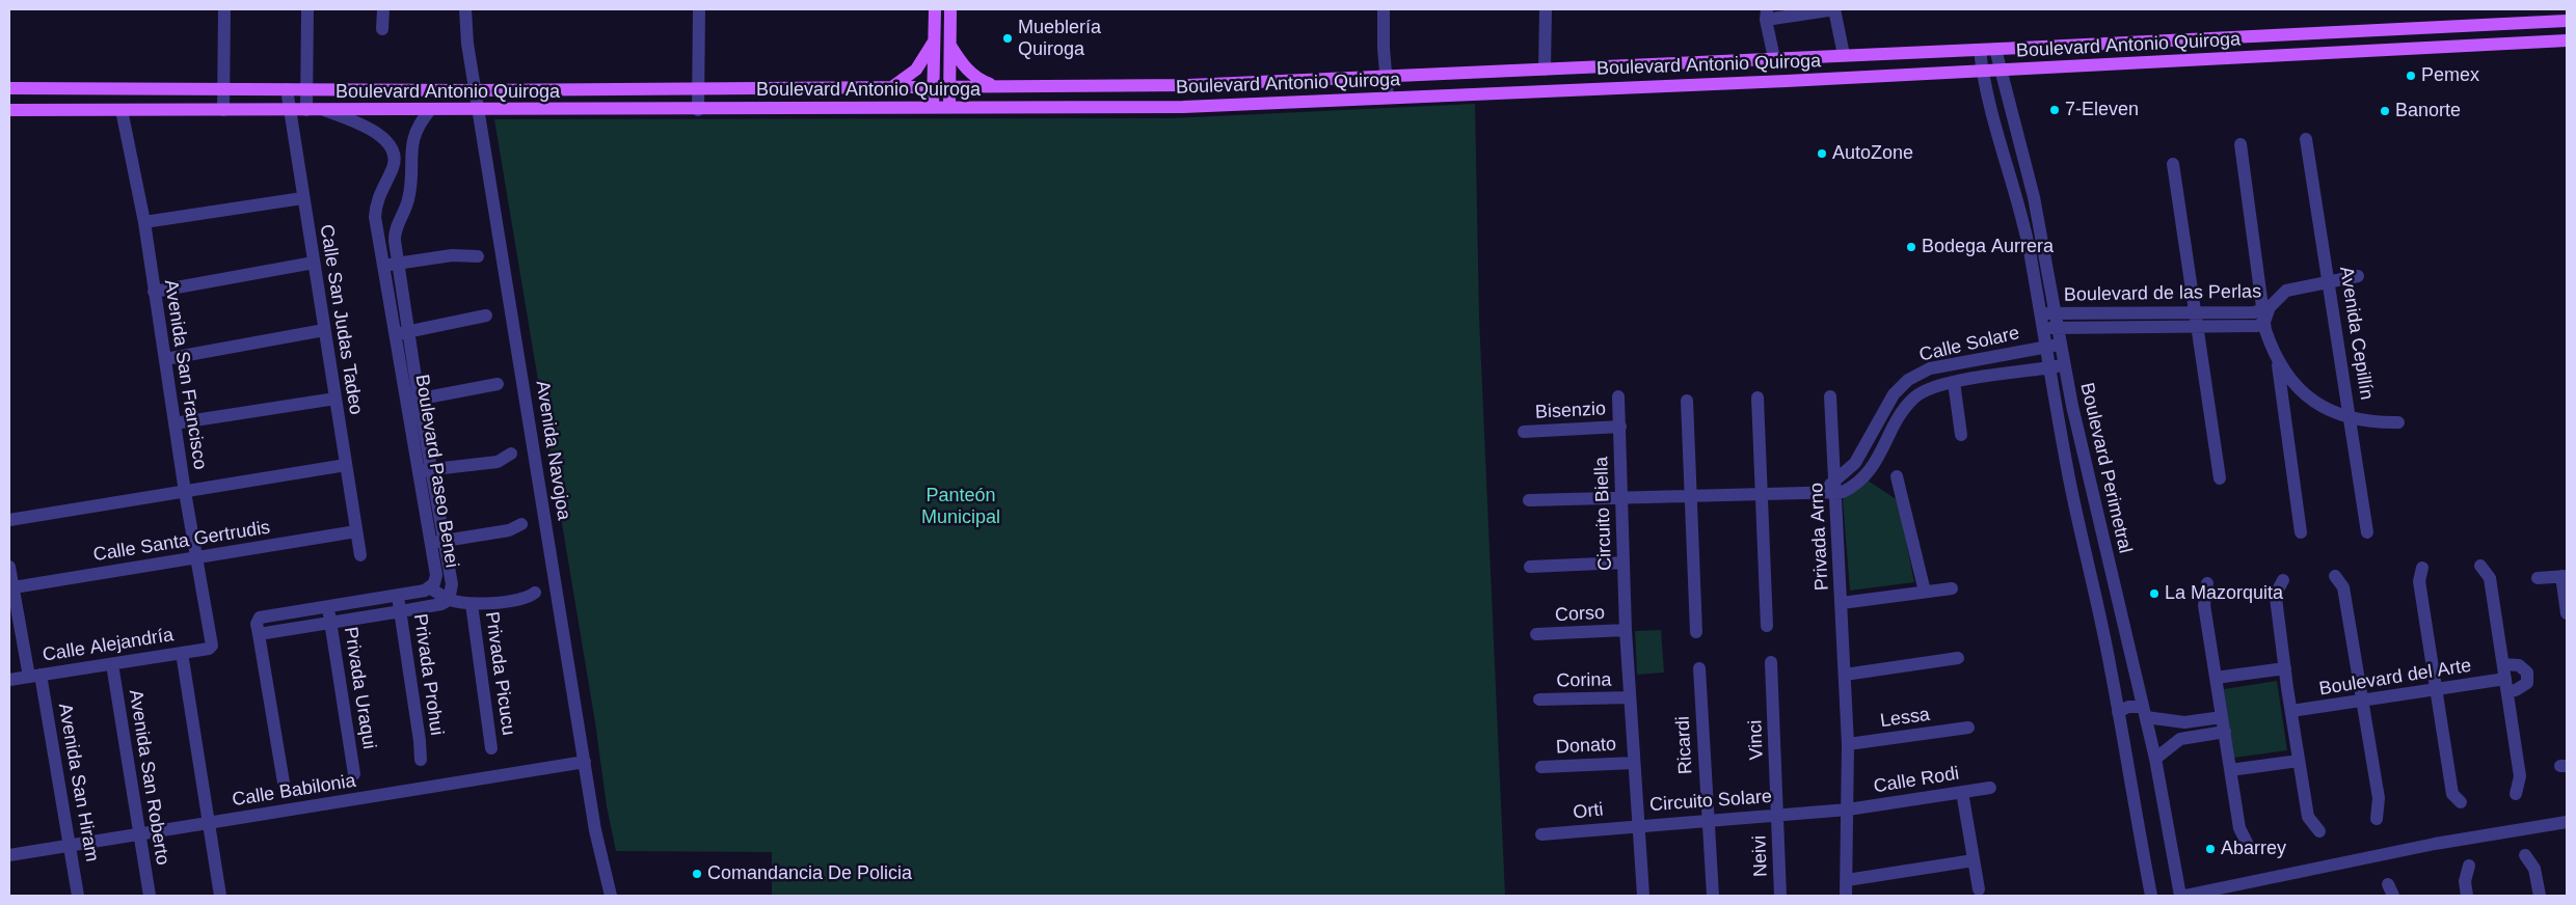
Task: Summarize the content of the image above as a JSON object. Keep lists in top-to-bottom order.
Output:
{
  "streets": {
    "main road": ["Boulevard Antonio Quiroga"],
    "street": [
      "Boulevard de las Perlas",
      "Calle San Judas Tadeo",
      "Avenida Cepillín",
      "Calle Solare",
      "Avenida San Francisco",
      "Bisenzio",
      "Avenida Navojoa",
      "Boulevard Perimetral",
      "Boulevard Paseo Benei",
      "Circuito Biella",
      "Privada Arno",
      "Calle Santa Gertrudis",
      "Corso",
      "Calle Alejandría",
      "Privada Picucu",
      "Privada Prohui",
      "Boulevard del Arte",
      "Corina",
      "Privada Uraqui",
      "Lessa",
      "Vinci",
      "Ricardi",
      "Donato",
      "Avenida San Roberto",
      "Calle Rodi",
      "Avenida San Hiram",
      "Calle Babilonia",
      "Circuito Solare",
      "Orti",
      "Neivi"
    ]
  },
  "crossings": [
    ["Boulevard Antonio Quiroga", "Calle San Judas Tadeo"],
    ["Boulevard Antonio Quiroga", "Avenida San Francisco"],
    ["Boulevard Antonio Quiroga", "Avenida Navojoa"],
    ["Boulevard Antonio Quiroga", "Boulevard Perimetral"],
    ["Boulevard Antonio Quiroga", "Boulevard Paseo Benei"],
    ["Boulevard de las Perlas", "Boulevard Perimetral"],
    ["Calle San Judas Tadeo", "Calle Santa Gertrudis"],
    ["Calle Solare", "Boulevard Perimetral"],
    ["Calle Solare", "Circuito Biella"],
    ["Calle Solare", "Privada Arno"],
    ["Avenida San Francisco", "Calle Santa Gertrudis"],
    ["Avenida San Francisco", "Calle Alejandría"],
    ["Bisenzio", "Circuito Biella"],
    ["Avenida Navojoa", "Calle Babilonia"],
    ["Boulevard Paseo Benei", "Privada Prohui"],
    ["Boulevard Paseo Benei", "Privada Uraqui"],
    ["Circuito Biella", "Corso"],
    ["Circuito Biella", "Circuito Solare"],
    ["Calle Santa Gertrudis", "Avenida San Hiram"],
    ["Corso", "Circuito Solare"],
    ["Calle Alejandría", "Avenida San Roberto"],
    ["Calle Alejandría", "Avenida San Hiram"],
    ["Corina", "Circuito Solare"],
    ["Vinci", "Circuito Solare"],
    ["Vinci", "Neivi"],
    ["Ricardi", "Circuito Solare"],
    ["Donato", "Circuito Solare"],
    ["Avenida San Roberto", "Calle Babilonia"],
    ["Calle Rodi", "Circuito Solare"],
    ["Avenida San Hiram", "Calle Babilonia"],
    ["Circuito Solare", "Orti"],
    ["Circuito Solare", "Neivi"]
  ],
  "parks": ["Panteón Municipal"],
  "places": [
    "Mueblería Quiroga",
    "Pemex",
    "7-Eleven",
    "Banorte",
    "AutoZone",
    "Bodega Aurrera",
    "La Mazorquita",
    "Abarrey",
    "Comandancia De Policia"
  ]
}
